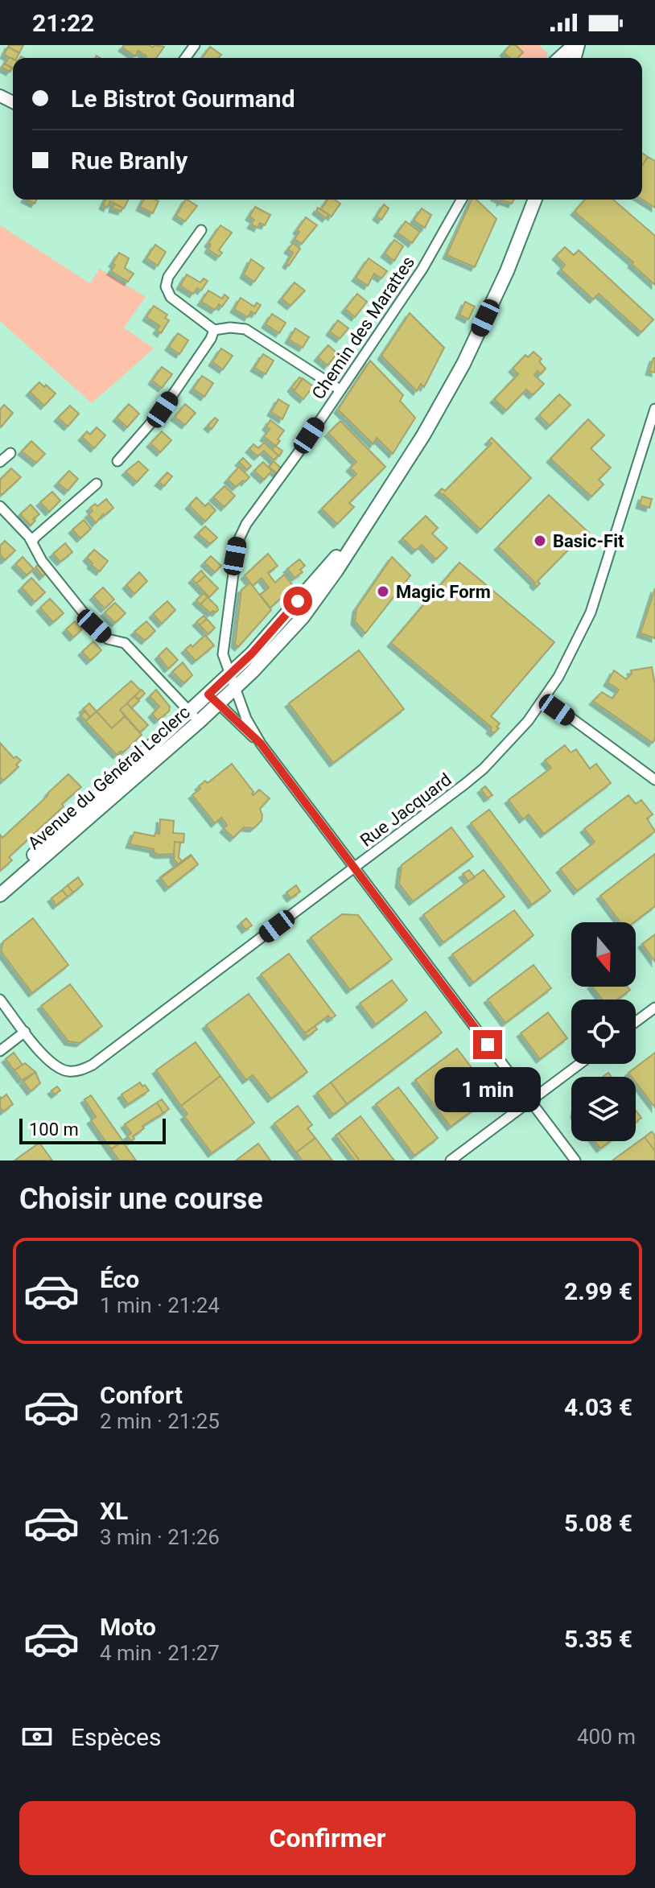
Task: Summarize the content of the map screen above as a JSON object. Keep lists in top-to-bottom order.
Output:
{
  "streets": {
    "main road": ["Avenue du Général Leclerc"],
    "street": ["Chemin des Marattes", "Rue Jacquard"]
  },
  "crossings": [
    ["Chemin des Marattes", "Avenue du Général Leclerc"]
  ],
  "places": ["Basic-Fit", "Magic Form"],
  "scale_bar": "100 m",
  "north": "bottom",
  "page": {
    "status": "21:22",
    "banner": ["Le Bistrot Gourmand", "Rue Branly"],
    "bubble": "1 min",
    "scale": "100 m",
    "heading": "Choisir une course",
    "list": [
      {
        "name": "Éco",
        "note": "1 min · 21:24",
        "value": "2.99 €"
      },
      {
        "name": "Confort",
        "note": "2 min · 21:25",
        "value": "4.03 €"
      },
      {
        "name": "XL",
        "note": "3 min · 21:26",
        "value": "5.08 €"
      },
      {
        "name": "Moto",
        "note": "4 min · 21:27",
        "value": "5.35 €"
      }
    ],
    "pay": ["Espèces", "400 m"],
    "buttons": "Confirmer"
  }
}
